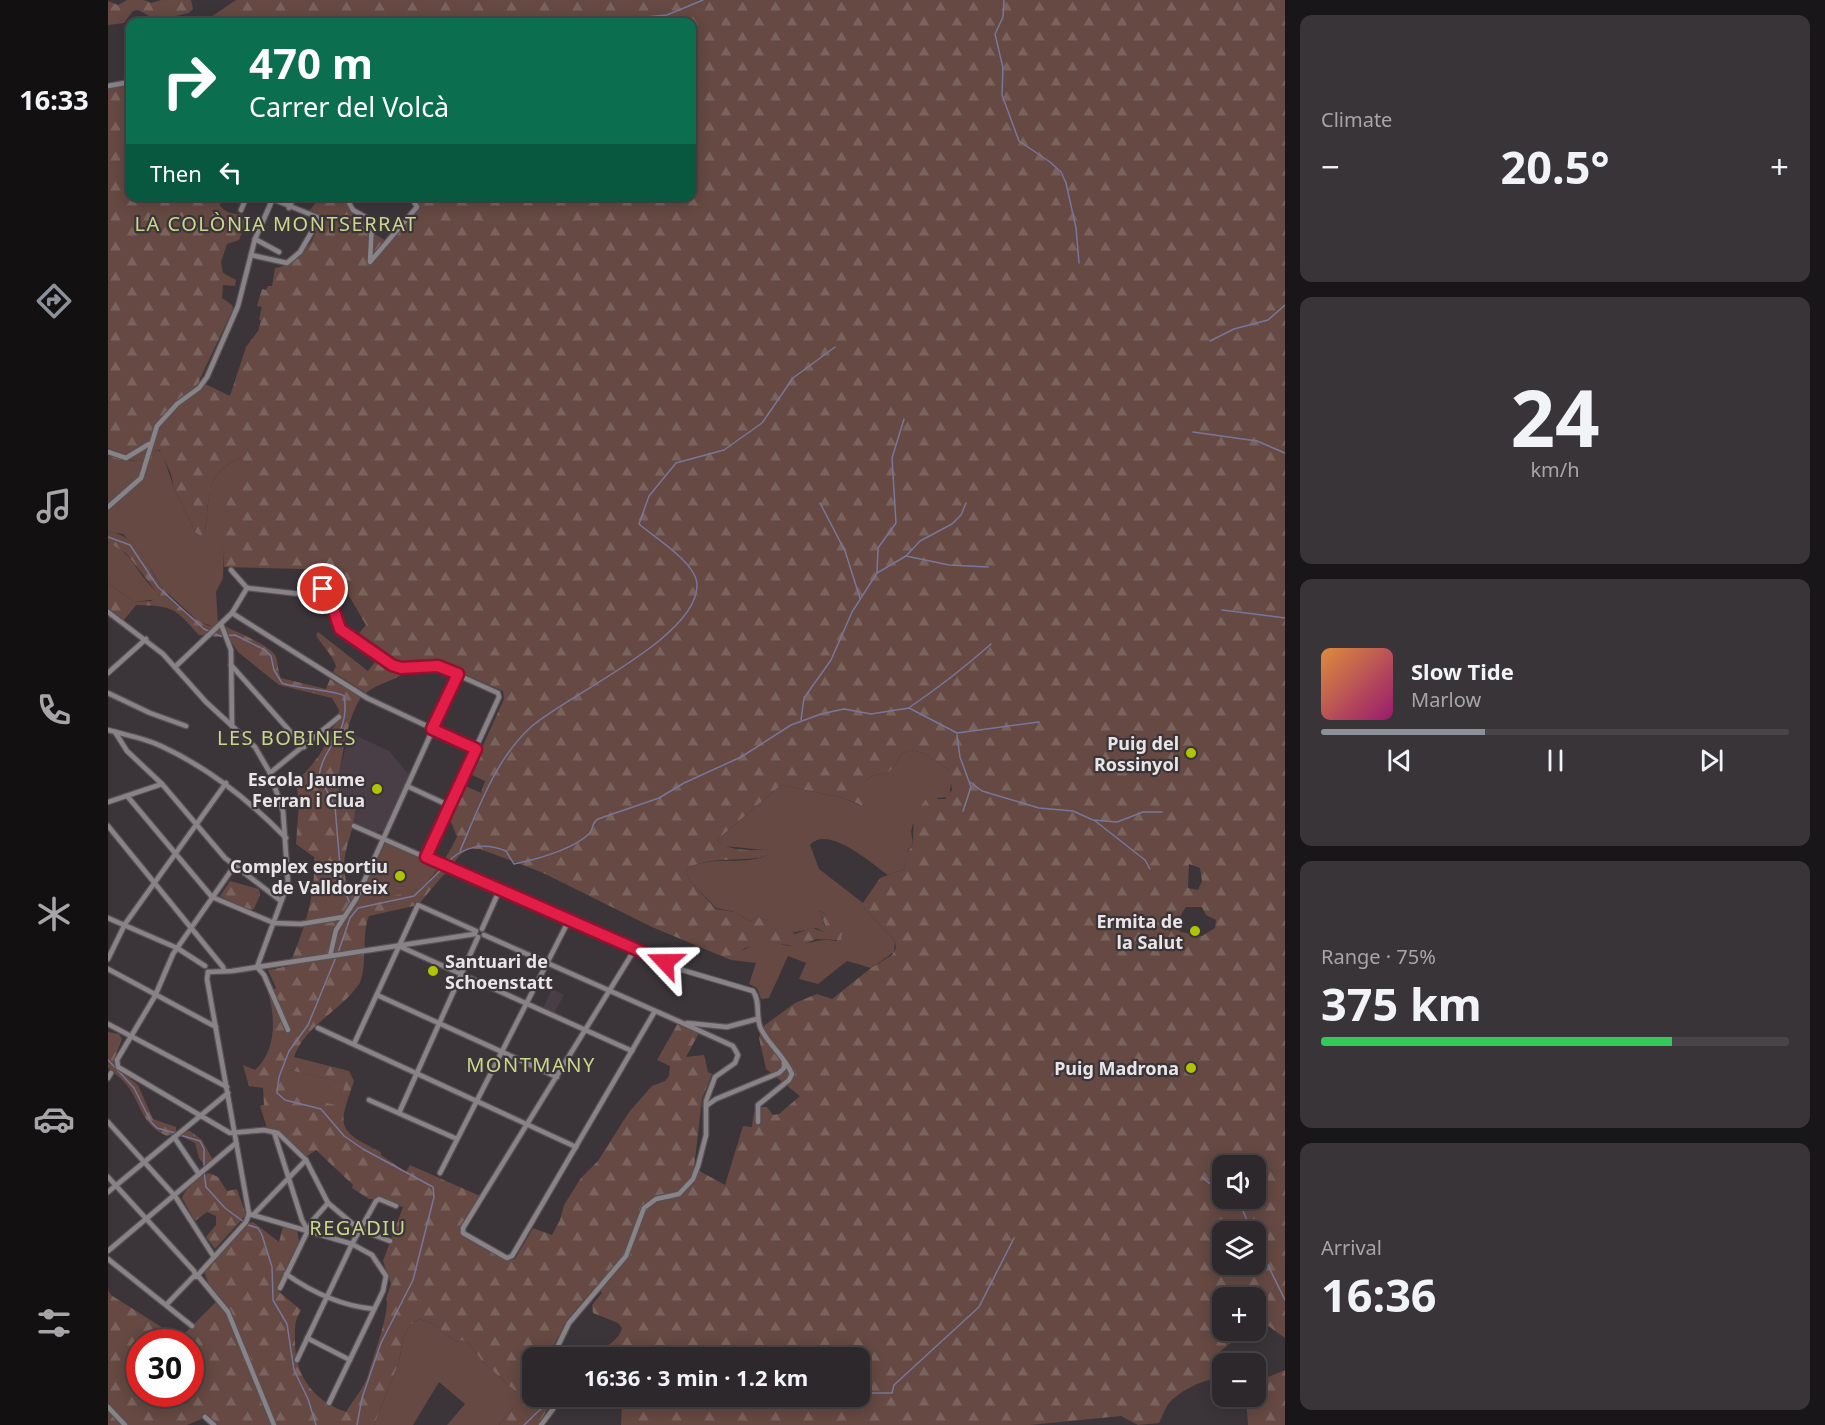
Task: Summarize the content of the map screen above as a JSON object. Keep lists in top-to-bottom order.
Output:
{
  "districts": [
    "LA COLÒNIA MONTSERRAT",
    "LES BOBINES",
    "MONTMANY",
    "REGADIU"
  ],
  "places": [
    "Puig del Rossinyol",
    "Escola Jaume Ferran i Clua",
    "Complex esportiu de Valldoreix",
    "Ermita de la Salut",
    "Santuari de Schoenstatt",
    "Puig Madrona"
  ],
  "page": {
    "tabs": "16:33",
    "tile": [
      "Climate",
      ["24", "km/h"],
      ["Range · 75%", "375 km"],
      ["Arrival", "16:36"]
    ],
    "turn": ["470 m", "Carrer del Volcà"],
    "heat": ["−", "20.5°", "+"],
    "then": "Then",
    "song": ["Slow Tide", "Marlow"],
    "map_buttons": ["+", "−"],
    "limit": "30",
    "trip": "16:36 · 3 min · 1.2 km"
  }
}
